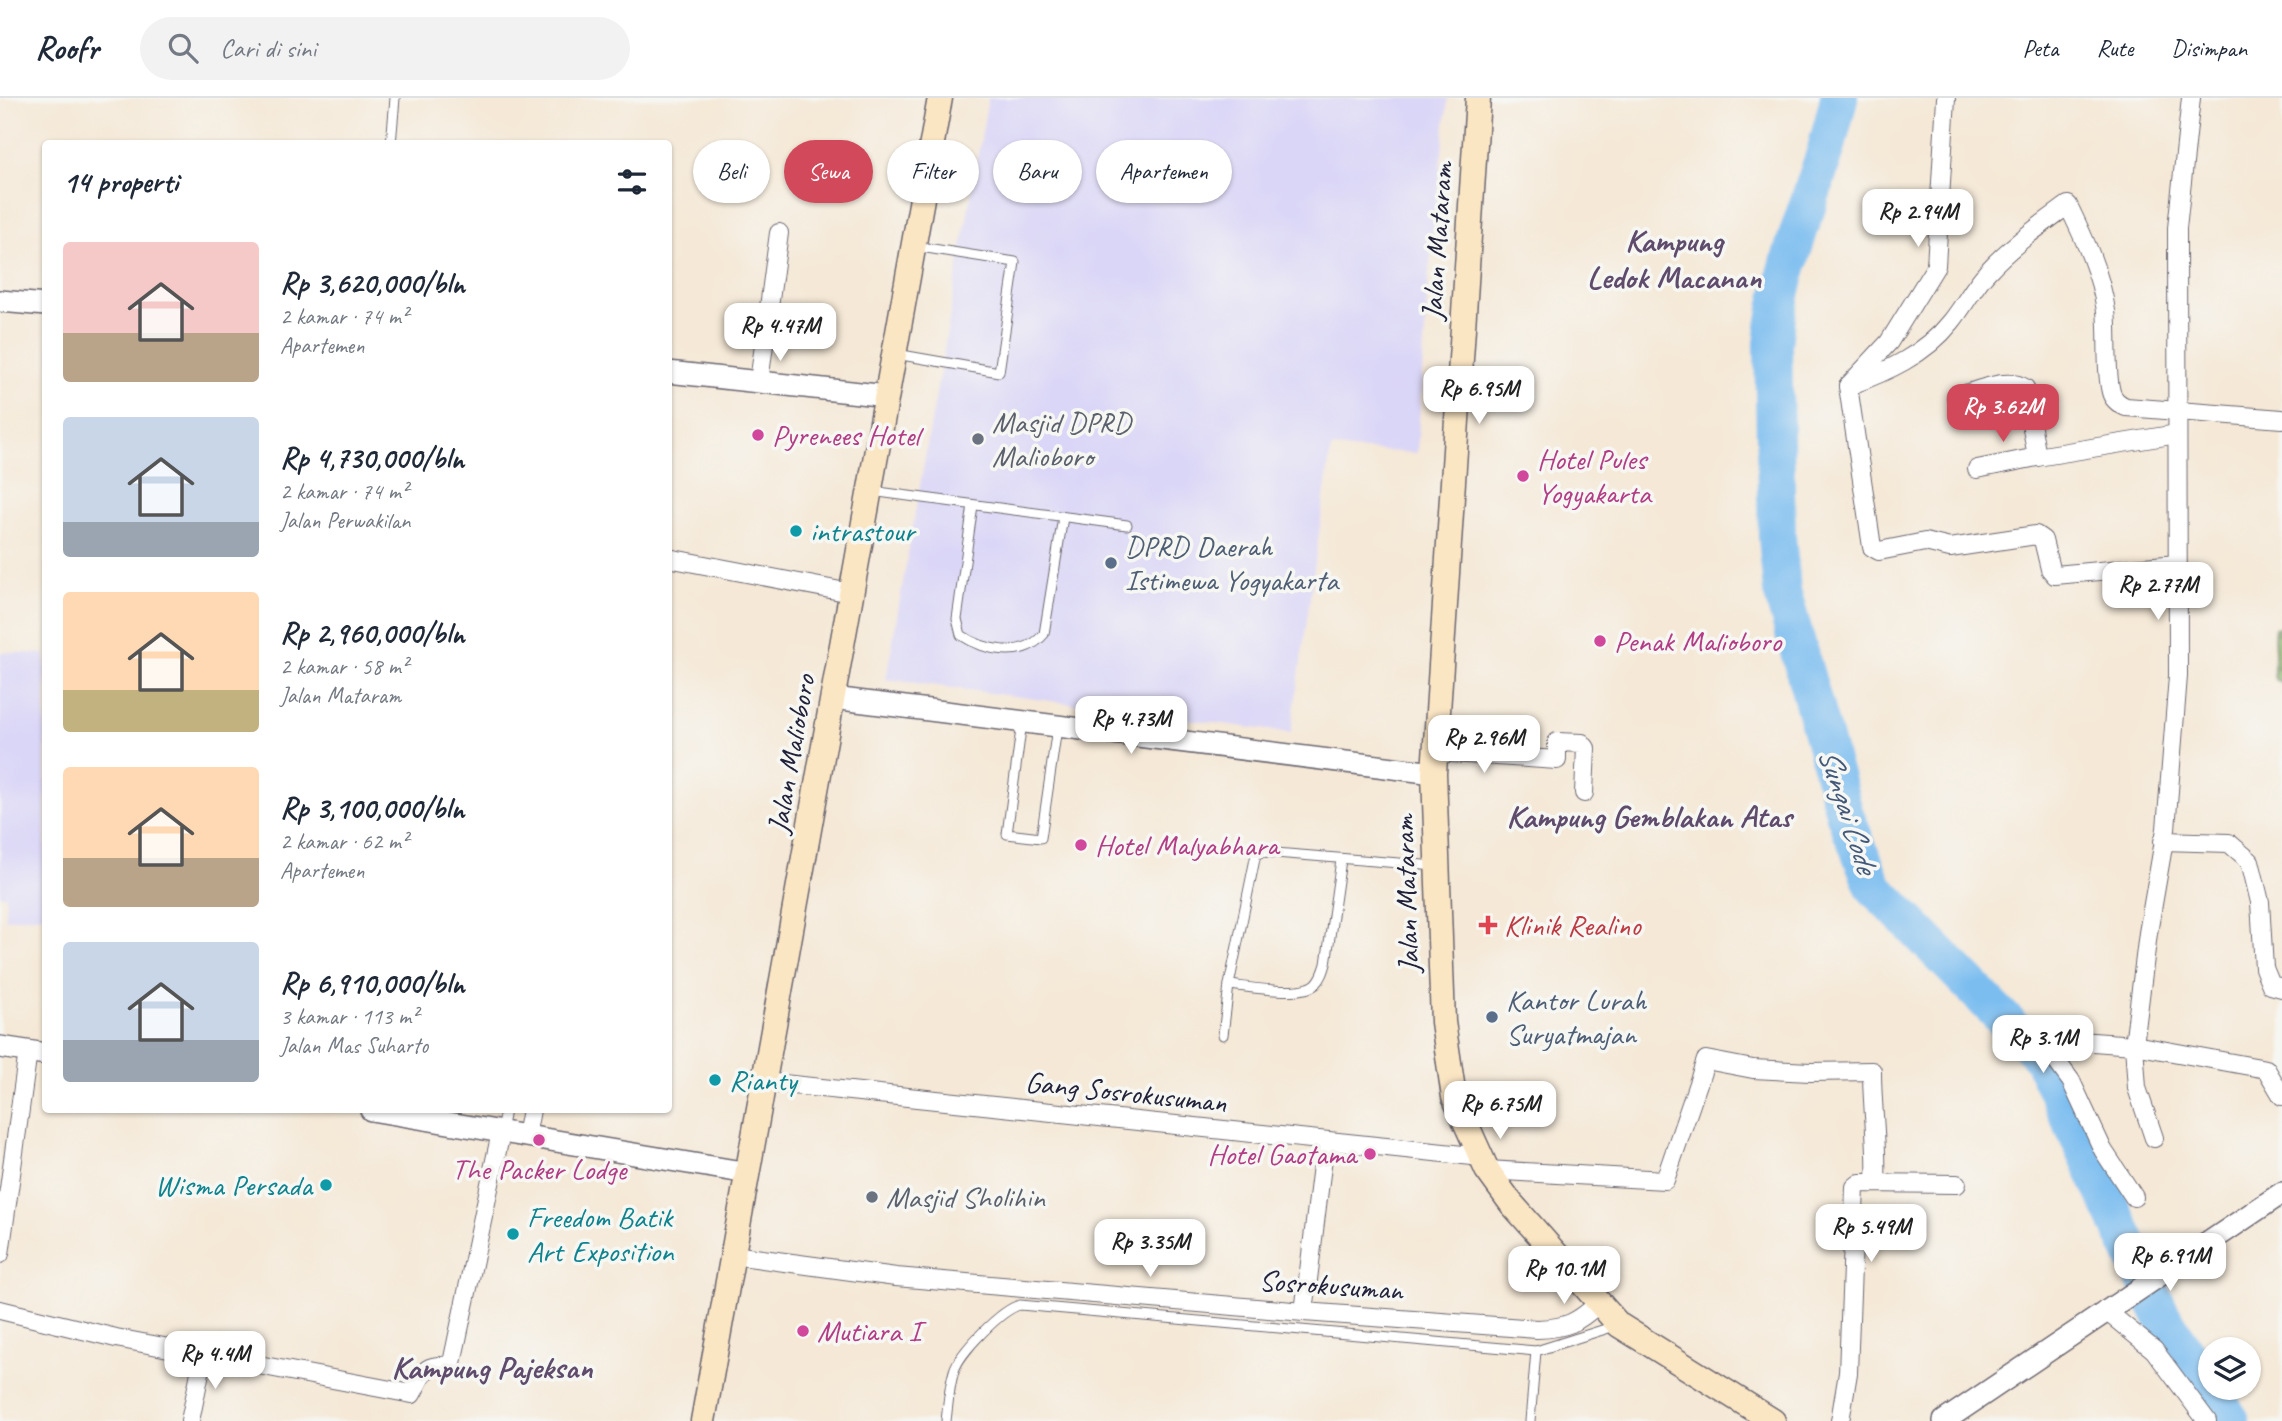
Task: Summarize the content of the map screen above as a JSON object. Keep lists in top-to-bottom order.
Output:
{
  "streets": {
    "main road": ["Jalan Mataram", "Jalan Malioboro"],
    "street": ["Gang Sosrokusuman", "Sosrokusuman"]
  },
  "crossings": [
    ["Jalan Mataram", "Gang Sosrokusuman"],
    ["Jalan Mataram", "Sosrokusuman"],
    ["Jalan Malioboro", "Gang Sosrokusuman"],
    ["Jalan Malioboro", "Sosrokusuman"]
  ],
  "districts": ["Kampung Ledok Macanan", "Kampung Gemblakan Atas", "Kampung Pajeksan"],
  "water": ["Sungai Code"],
  "places": {
    "other": [
      "Pyrenees Hotel",
      "Masjid DPRD Malioboro",
      "Hotel Pules Yogyakarta",
      "intrastour",
      "DPRD Daerah Istimewa Yogyakarta",
      "Penak Malioboro",
      "Hotel Malyabhara",
      "Kantor Lurah Suryatmajan",
      "Rianty",
      "The Packer Lodge",
      "Hotel Gaotama",
      "Wisma Persada",
      "Masjid Sholihin",
      "Freedom Batik Art Exposition",
      "Mutiara I"
    ],
    "health": ["Klinik Realino"]
  },
  "page": {
    "header": "Roofr",
    "search": "Cari di sini",
    "nav": ["Peta", "Rute", "Disimpan"],
    "chip": [
      "Beli",
      "Sewa",
      "Filter",
      "Baru",
      "Apartemen"
    ],
    "heading": "14 properti",
    "price": [
      "Rp 2.94M",
      "Rp 4.47M",
      "Rp 6.95M",
      "Rp 3.62M",
      "Rp 2.77M",
      "Rp 4.73M",
      "Rp 2.96M",
      "Rp 3.1M",
      "Rp 6.75M",
      "Rp 5.49M",
      "Rp 3.35M",
      "Rp 6.91M",
      "Rp 10.1M",
      "Rp 4.4M"
    ],
    "list": [
      {
        "name": "Rp 3,620,000/bln",
        "note": "2 kamar · 74 m² · Apartemen"
      },
      {
        "name": "Rp 4,730,000/bln",
        "note": "2 kamar · 74 m² · Jalan Perwakilan"
      },
      {
        "name": "Rp 2,960,000/bln",
        "note": "2 kamar · 58 m² · Jalan Mataram"
      },
      {
        "name": "Rp 3,100,000/bln",
        "note": "2 kamar · 62 m² · Apartemen"
      },
      {
        "name": "Rp 6,910,000/bln",
        "note": "3 kamar · 113 m² · Jalan Mas Suharto"
      }
    ]
  }
}
